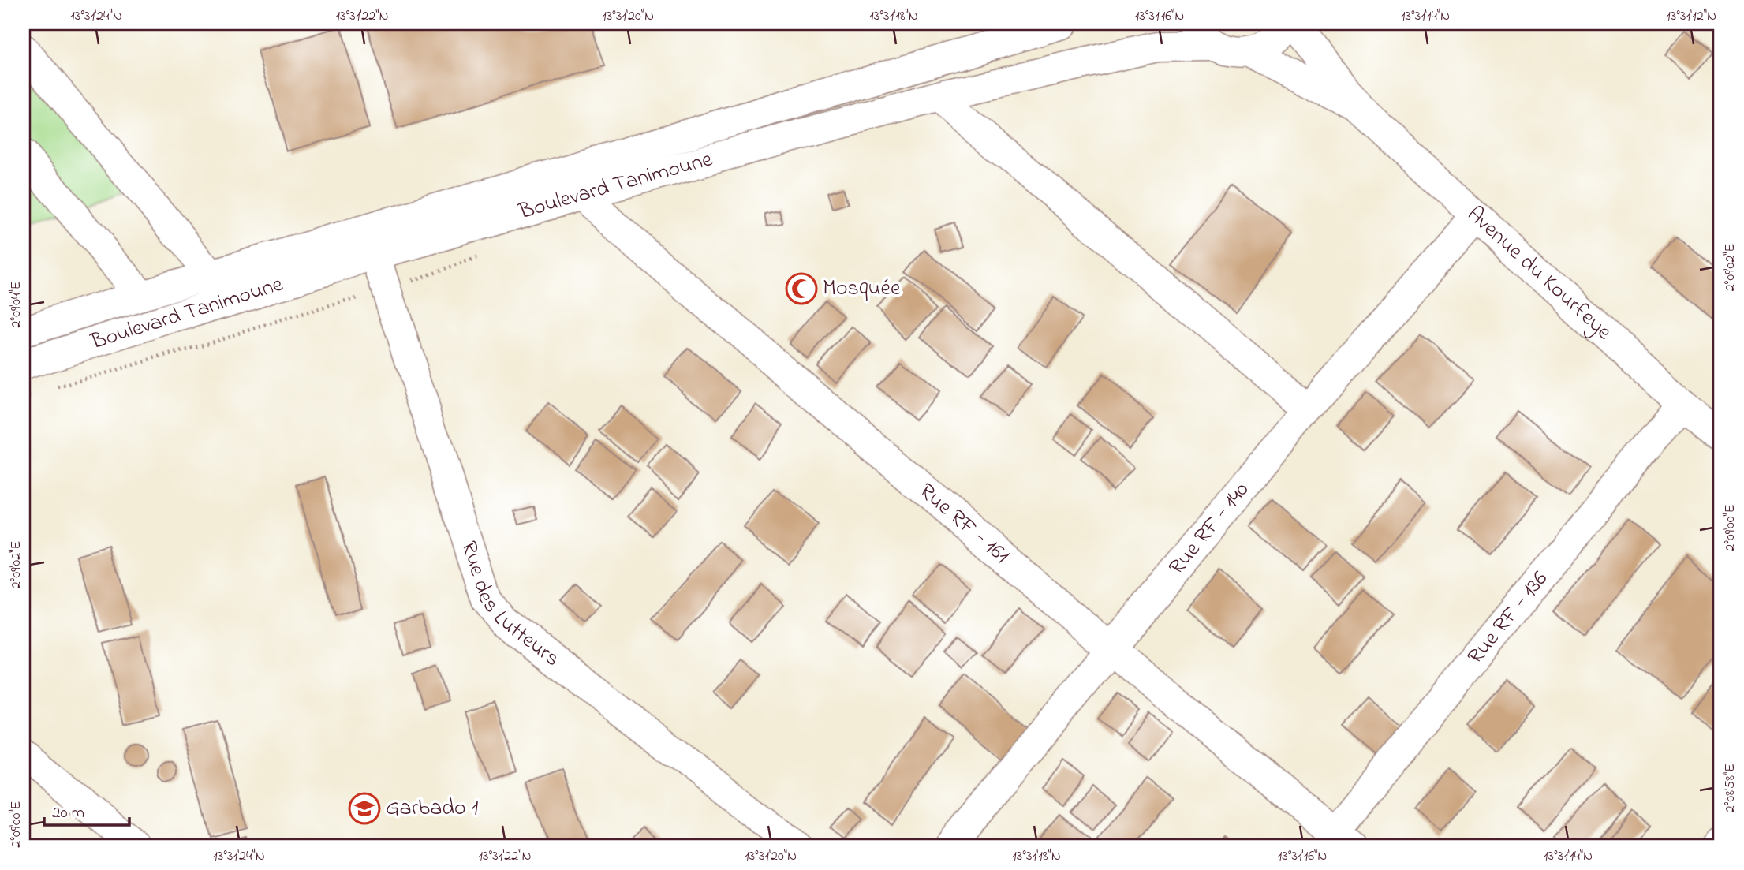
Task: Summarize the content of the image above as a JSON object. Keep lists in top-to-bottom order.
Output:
{
  "streets": {
    "street": [
      "Boulevard Tanimoune",
      "Avenue du Kourfeye",
      "Rue RF - 161",
      "Rue RF - 140",
      "Rue des Lutteurs",
      "Rue RF - 136"
    ]
  },
  "crossings": [
    ["Boulevard Tanimoune", "Avenue du Kourfeye"],
    ["Boulevard Tanimoune", "Rue RF - 161"],
    ["Boulevard Tanimoune", "Rue des Lutteurs"],
    ["Avenue du Kourfeye", "Rue RF - 140"],
    ["Avenue du Kourfeye", "Rue RF - 136"],
    ["Rue RF - 161", "Rue RF - 140"],
    ["Rue RF - 161", "Rue RF - 136"]
  ],
  "places": {
    "mosque": ["Mosquée"],
    "school or university": ["Garbado 1"]
  },
  "scale_bar": "20 m",
  "coordinates": [
    "13°31'24\"N",
    "13°31'22\"N",
    "13°31'20\"N",
    "13°31'18\"N",
    "13°31'16\"N",
    "13°31'14\"N",
    "13°31'12\"N",
    "2°09'02\"E",
    "2°09'04\"E",
    "2°09'00\"E",
    "2°08'58\"E"
  ]
}
